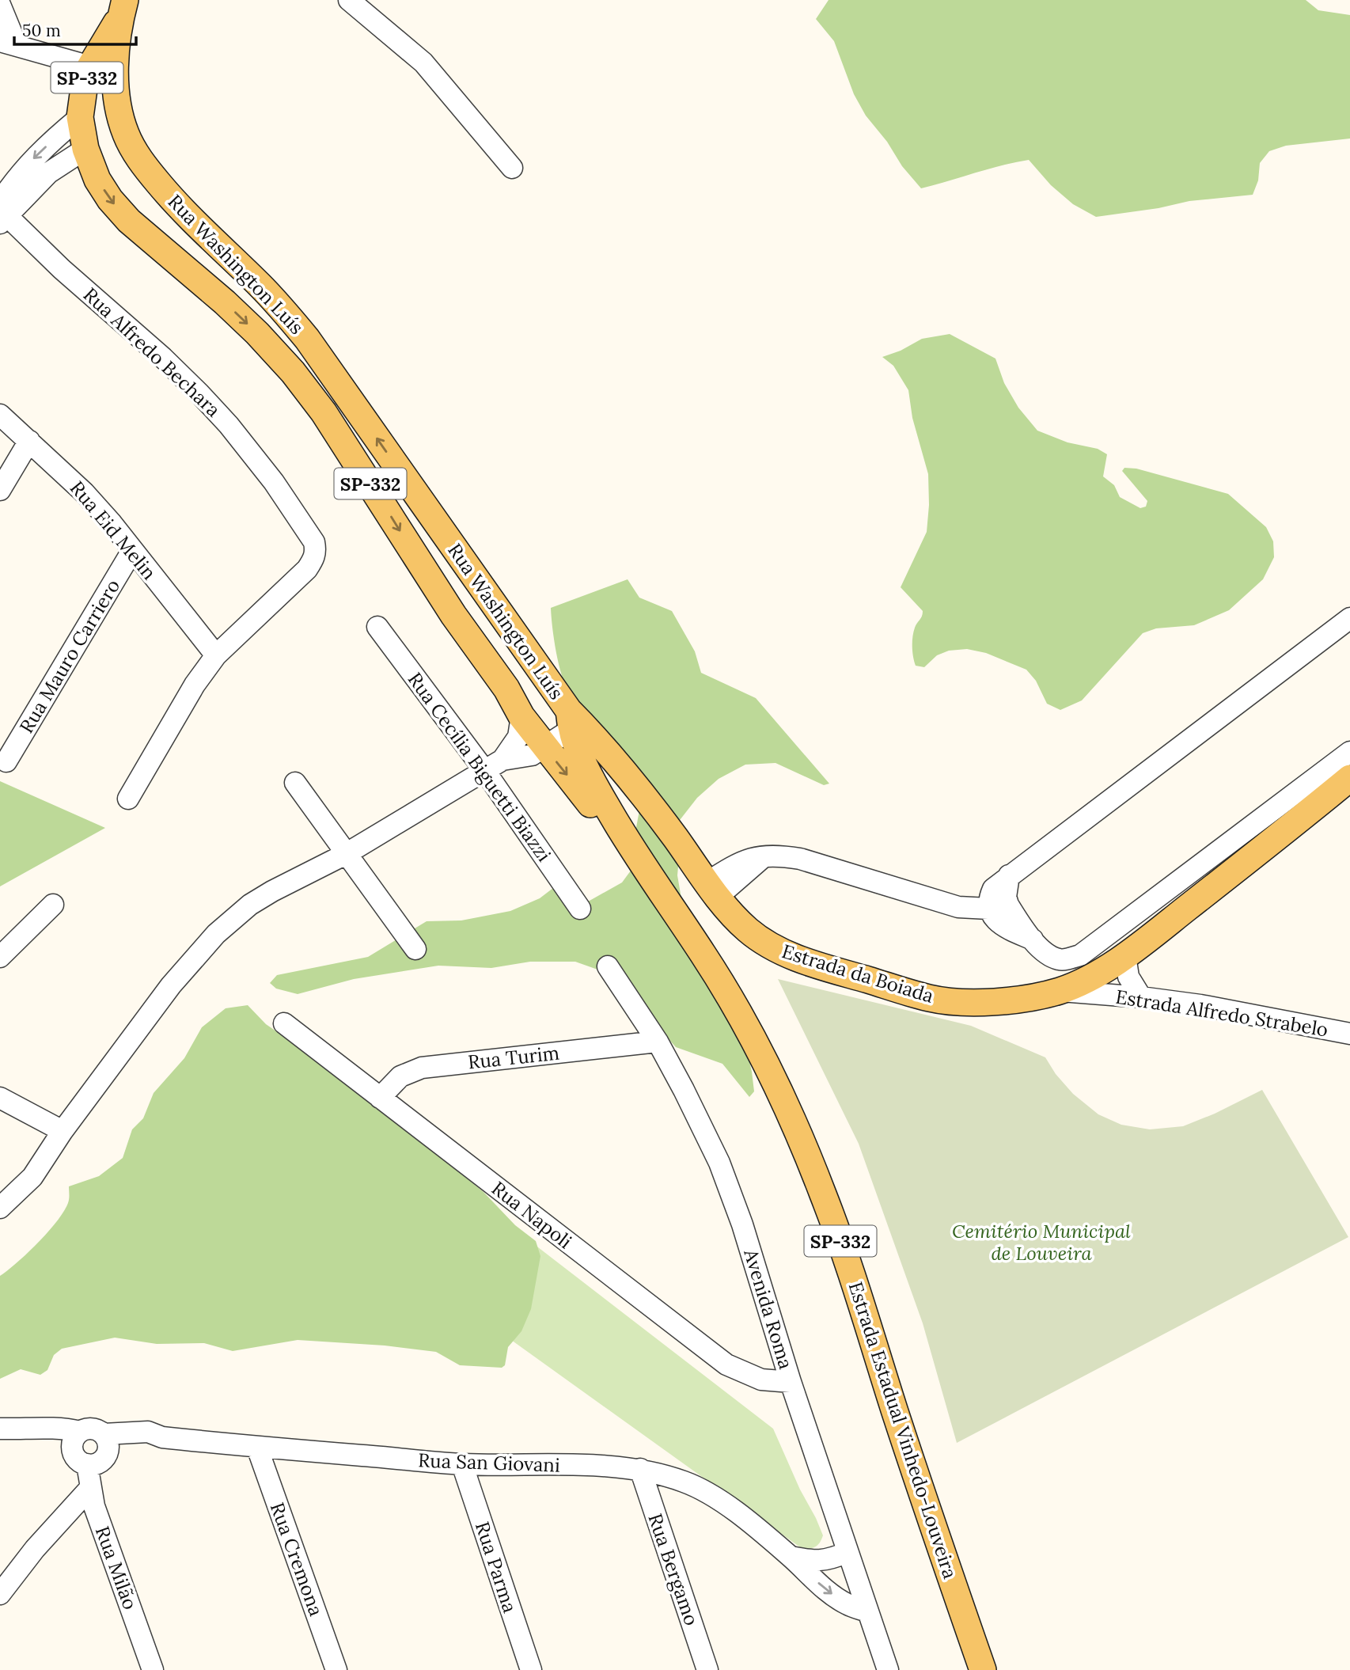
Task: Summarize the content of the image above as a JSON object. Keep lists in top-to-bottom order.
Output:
{
  "streets": {
    "main road": [
      "SP-332",
      "Rua Washington Luís",
      "Estrada da Boiada",
      "Estrada Estadual Vinhedo-Louveira"
    ],
    "street": [
      "Rua Alfredo Bechara",
      "Rua Eid Melin",
      "Rua Mauro Carriero",
      "Rua Cecília Biguetti Biazzi",
      "Estrada Alfredo Strabelo",
      "Rua Turim",
      "Rua Napoli",
      "Avenida Roma",
      "Rua San Giovani",
      "Rua Cremona",
      "Rua Parma",
      "Rua Milão",
      "Rua Bergamo"
    ]
  },
  "crossings": [
    ["SP-332", "Rua Washington Luís"],
    ["SP-332", "Estrada da Boiada"],
    ["SP-332", "Estrada Estadual Vinhedo-Louveira"],
    ["Rua Washington Luís", "Estrada da Boiada"],
    ["Rua Alfredo Bechara", "Rua Eid Melin"],
    ["Rua Eid Melin", "Rua Mauro Carriero"],
    ["Estrada da Boiada", "Estrada Alfredo Strabelo"],
    ["Rua Turim", "Rua Napoli"],
    ["Rua Turim", "Avenida Roma"],
    ["Rua Napoli", "Avenida Roma"],
    ["Avenida Roma", "Rua San Giovani"],
    ["Rua San Giovani", "Rua Cremona"],
    ["Rua San Giovani", "Rua Parma"],
    ["Rua San Giovani", "Rua Milão"],
    ["Rua San Giovani", "Rua Bergamo"]
  ],
  "parks": ["Cemitério Municipal de Louveira"],
  "scale_bar": "50 m"
}
